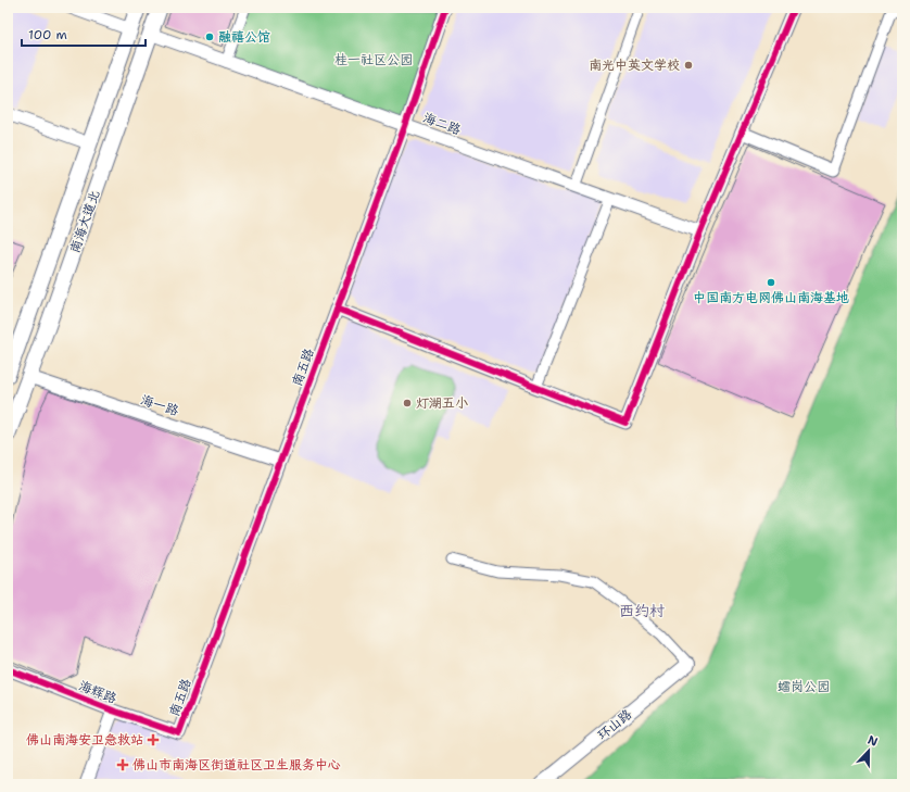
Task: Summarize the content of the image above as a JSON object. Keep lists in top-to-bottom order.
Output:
{
  "streets": {
    "highway": ["南海大道北"],
    "main road": ["环山路"],
    "street": [
      "海二路",
      "南五路",
      "海一路",
      "海辉路"
    ]
  },
  "crossings": [
    ["海二路", "南海大道北"],
    ["海二路", "南五路"],
    ["南海大道北", "海一路"],
    ["南五路", "海一路"],
    ["南五路", "海辉路"]
  ],
  "districts": ["西约村"],
  "parks": ["桂一社区公园", "𧒽岗公园"],
  "places": {
    "other": [
      "融禧公馆",
      "南光中英文学校",
      "中国南方电网佛山南海基地",
      "灯湖五小"
    ],
    "health": ["佛山南海安卫急救站", "佛山市南海区街道社区卫生服务中心"]
  },
  "scale_bar": "100 m",
  "north": "top"
}
